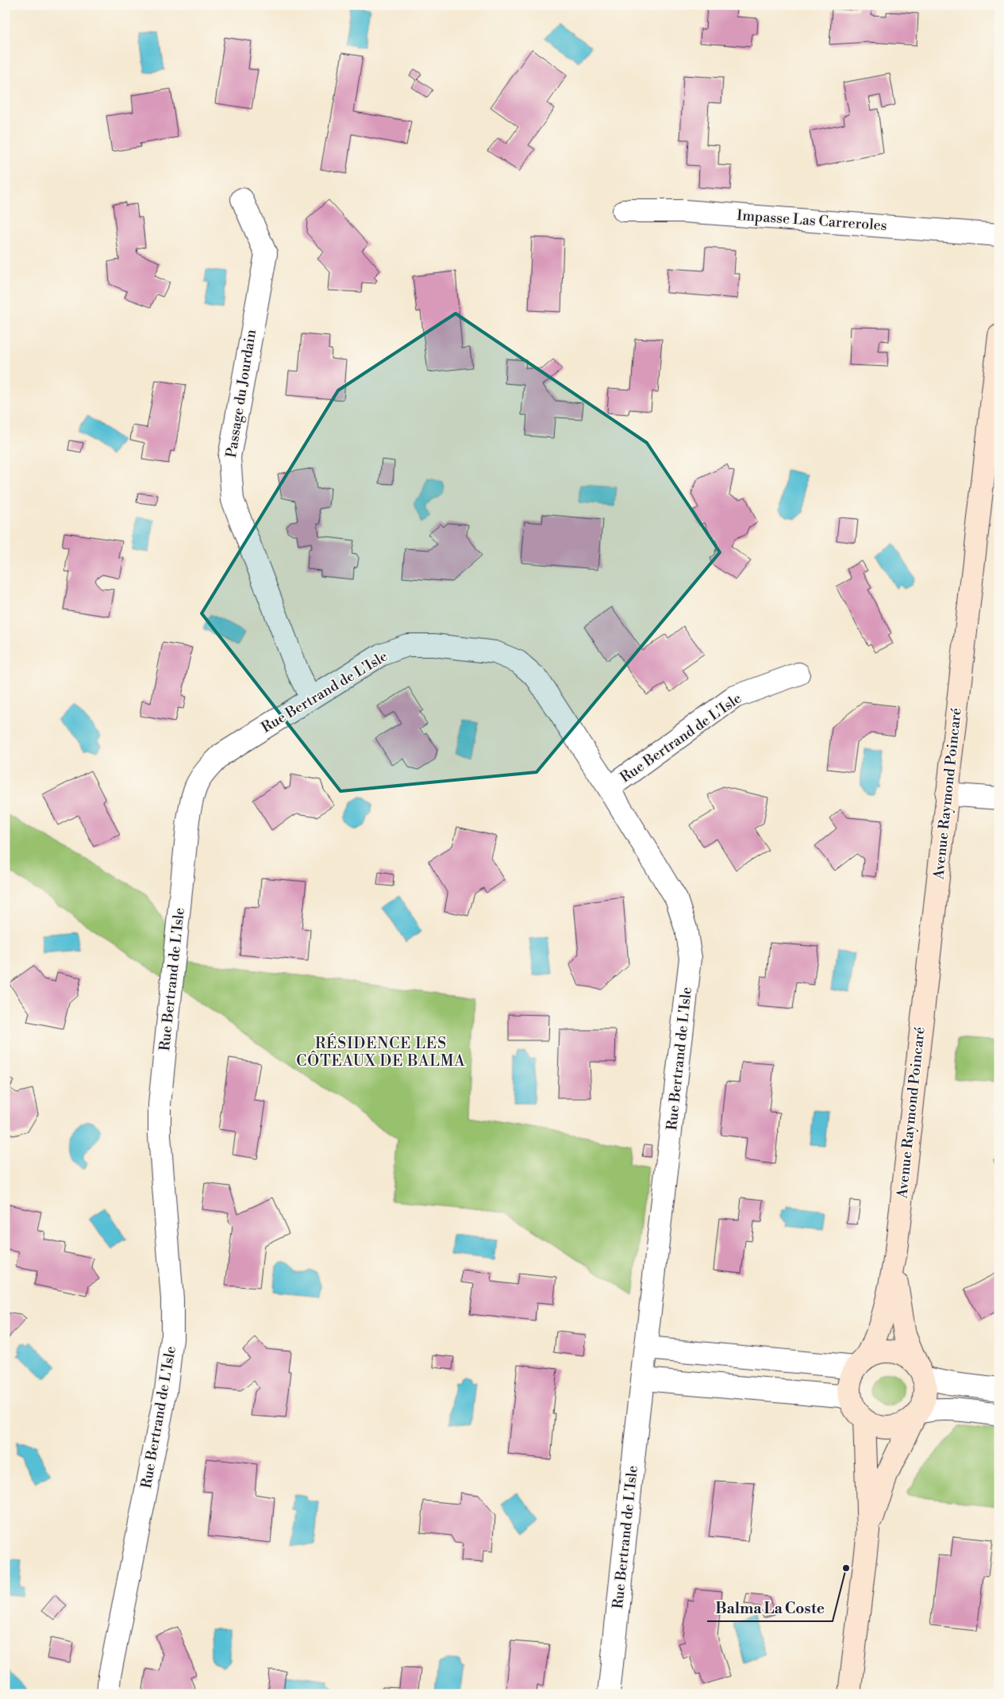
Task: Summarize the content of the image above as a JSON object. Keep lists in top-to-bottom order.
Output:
{
  "streets": {
    "main road": ["Avenue Raymond Poincaré"],
    "street": ["Impasse Las Carreroles", "Passage du Jourdain", "Rue Bertrand de L'Isle"]
  },
  "crossings": [
    ["Passage du Jourdain", "Rue Bertrand de L'Isle"]
  ],
  "districts": ["RÉSIDENCE LES CÔTEAUX DE BALMA"],
  "places": ["Balma La Coste"]
}
